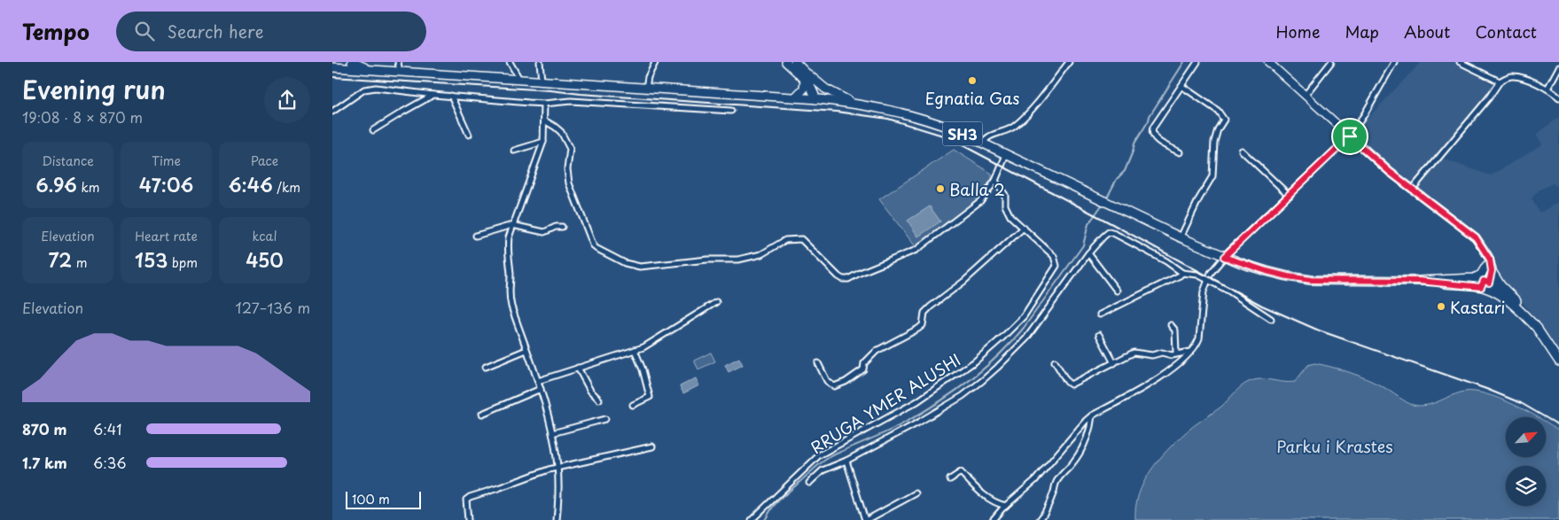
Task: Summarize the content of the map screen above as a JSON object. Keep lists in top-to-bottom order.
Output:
{
  "streets": {
    "main road": ["SH3"],
    "street": ["RRUGA YMER ALUSHI"]
  },
  "parks": ["Parku i Krastes"],
  "places": ["Egnatia Gas", "Balla 2", "Kastari"],
  "scale_bar": "100 m",
  "north": "top right",
  "page": {
    "header": "Tempo",
    "search": "Search here",
    "nav": [
      "Home",
      "Map",
      "About",
      "Contact"
    ],
    "heading": ["Evening run", "19:08 · 8 × 870 m"],
    "stats": [
      ["Distance", "6.96 km"],
      ["Time", "47:06"],
      ["Pace", "6:46 /km"],
      ["Elevation", "72 m"],
      ["Heart rate", "153 bpm"],
      ["kcal", "450"]
    ],
    "chart": ["Elevation", "127–136 m"],
    "list": [
      {
        "name": "870 m",
        "note": "6:41"
      },
      {
        "name": "1.7 km",
        "note": "6:36"
      }
    ],
    "scale": "100 m"
  }
}
